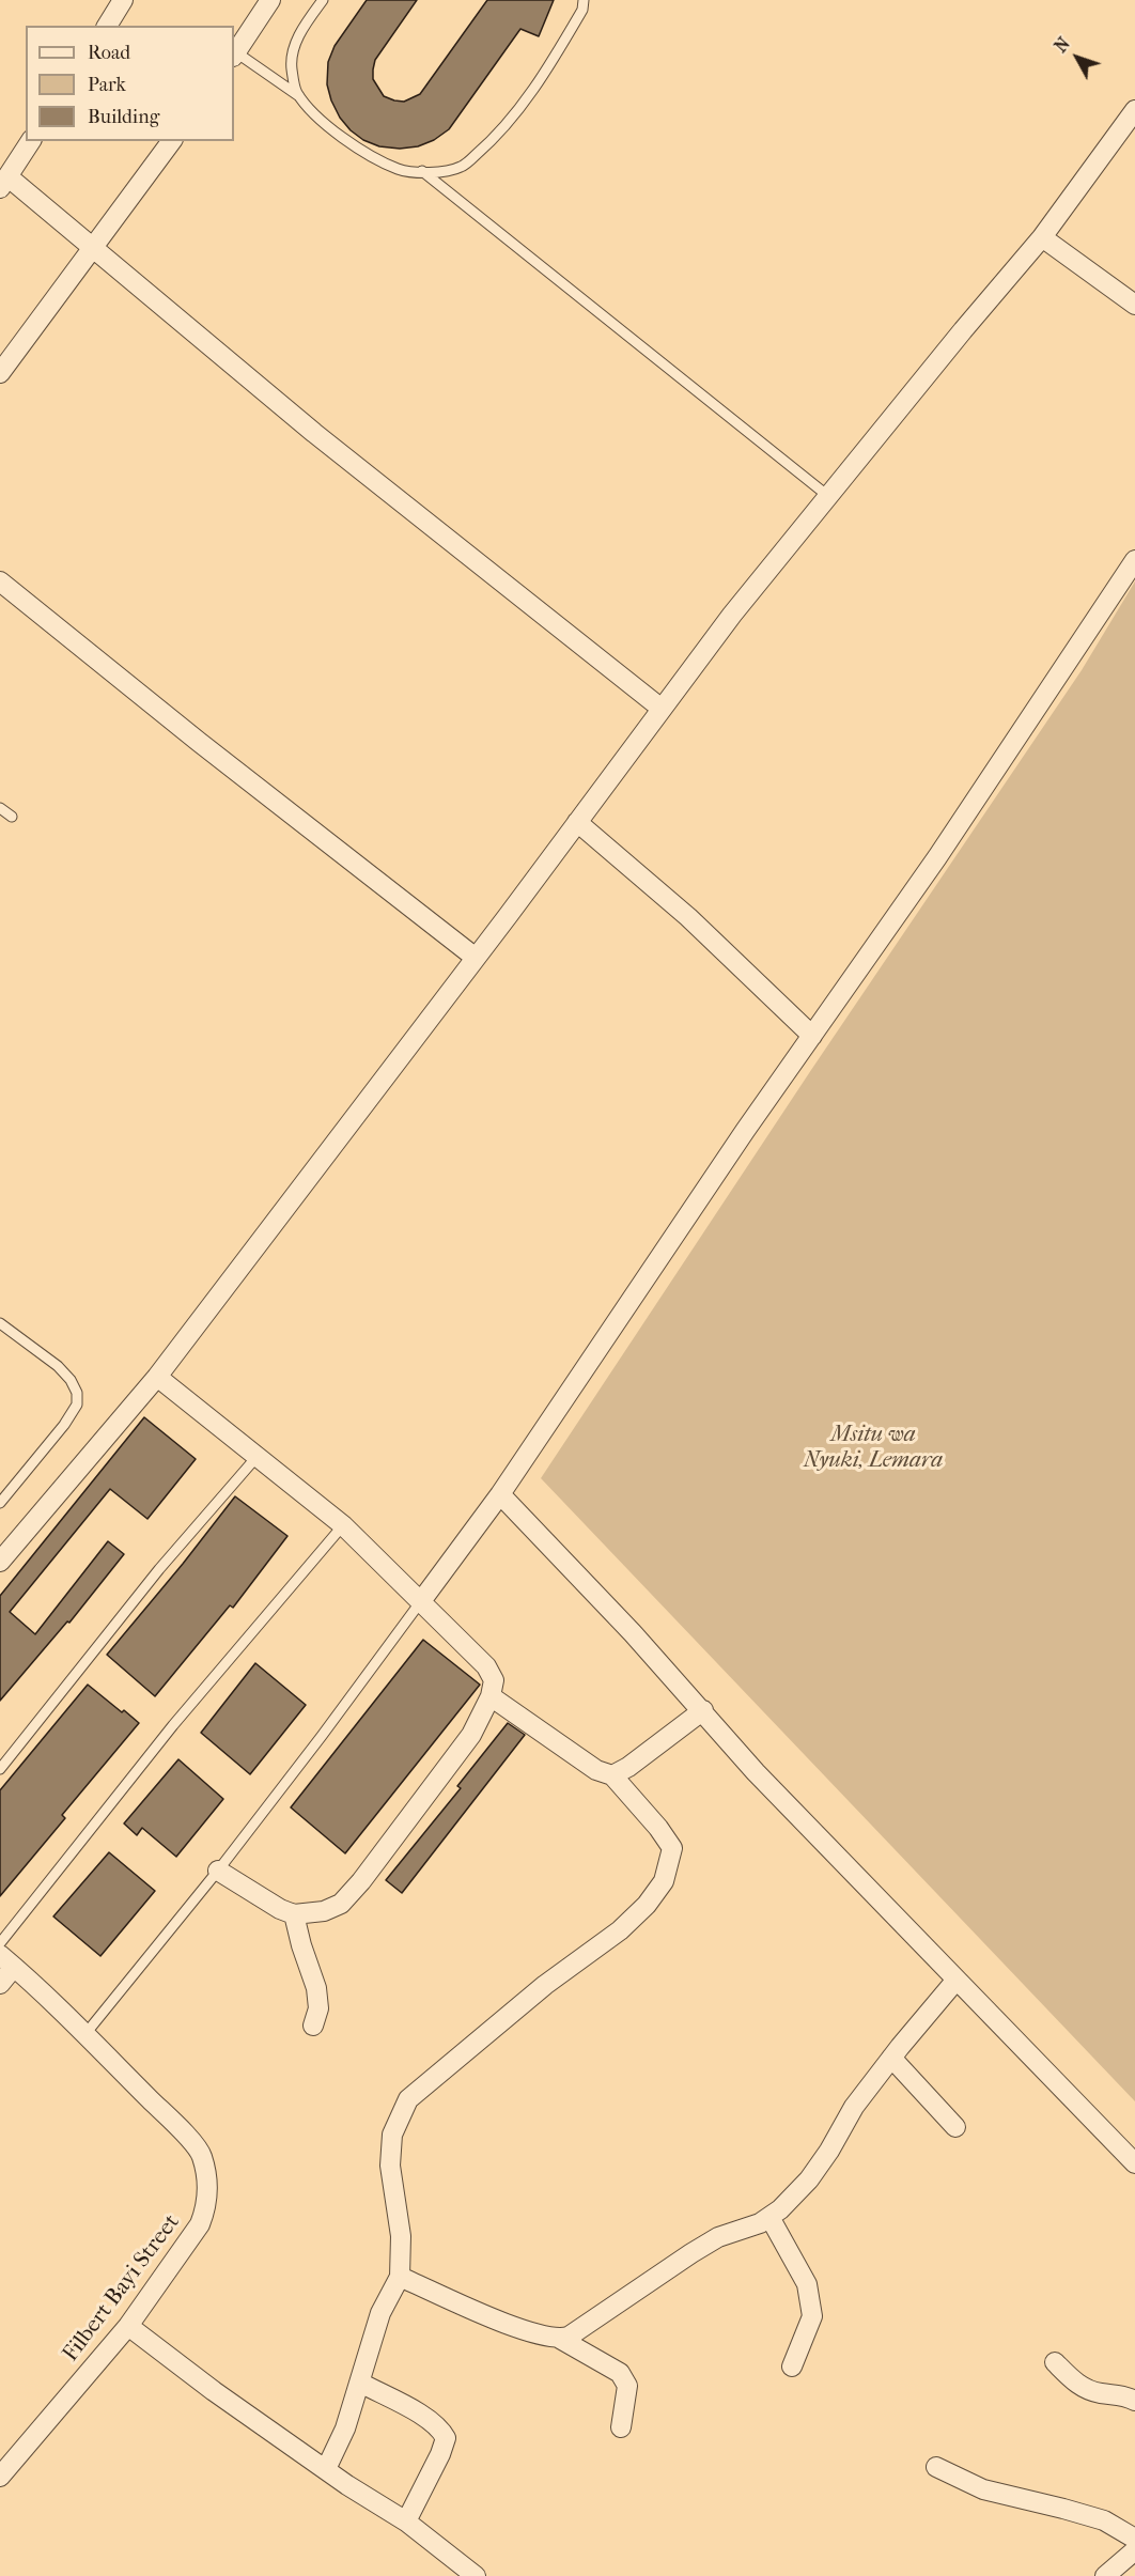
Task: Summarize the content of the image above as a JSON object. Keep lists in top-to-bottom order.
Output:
{
  "streets": {
    "street": ["Filbert Bayi Street"]
  },
  "parks": ["Msitu wa Nyuki, Lemara"],
  "legend": ["Road", "Park", "Building"],
  "north": "top left"
}
